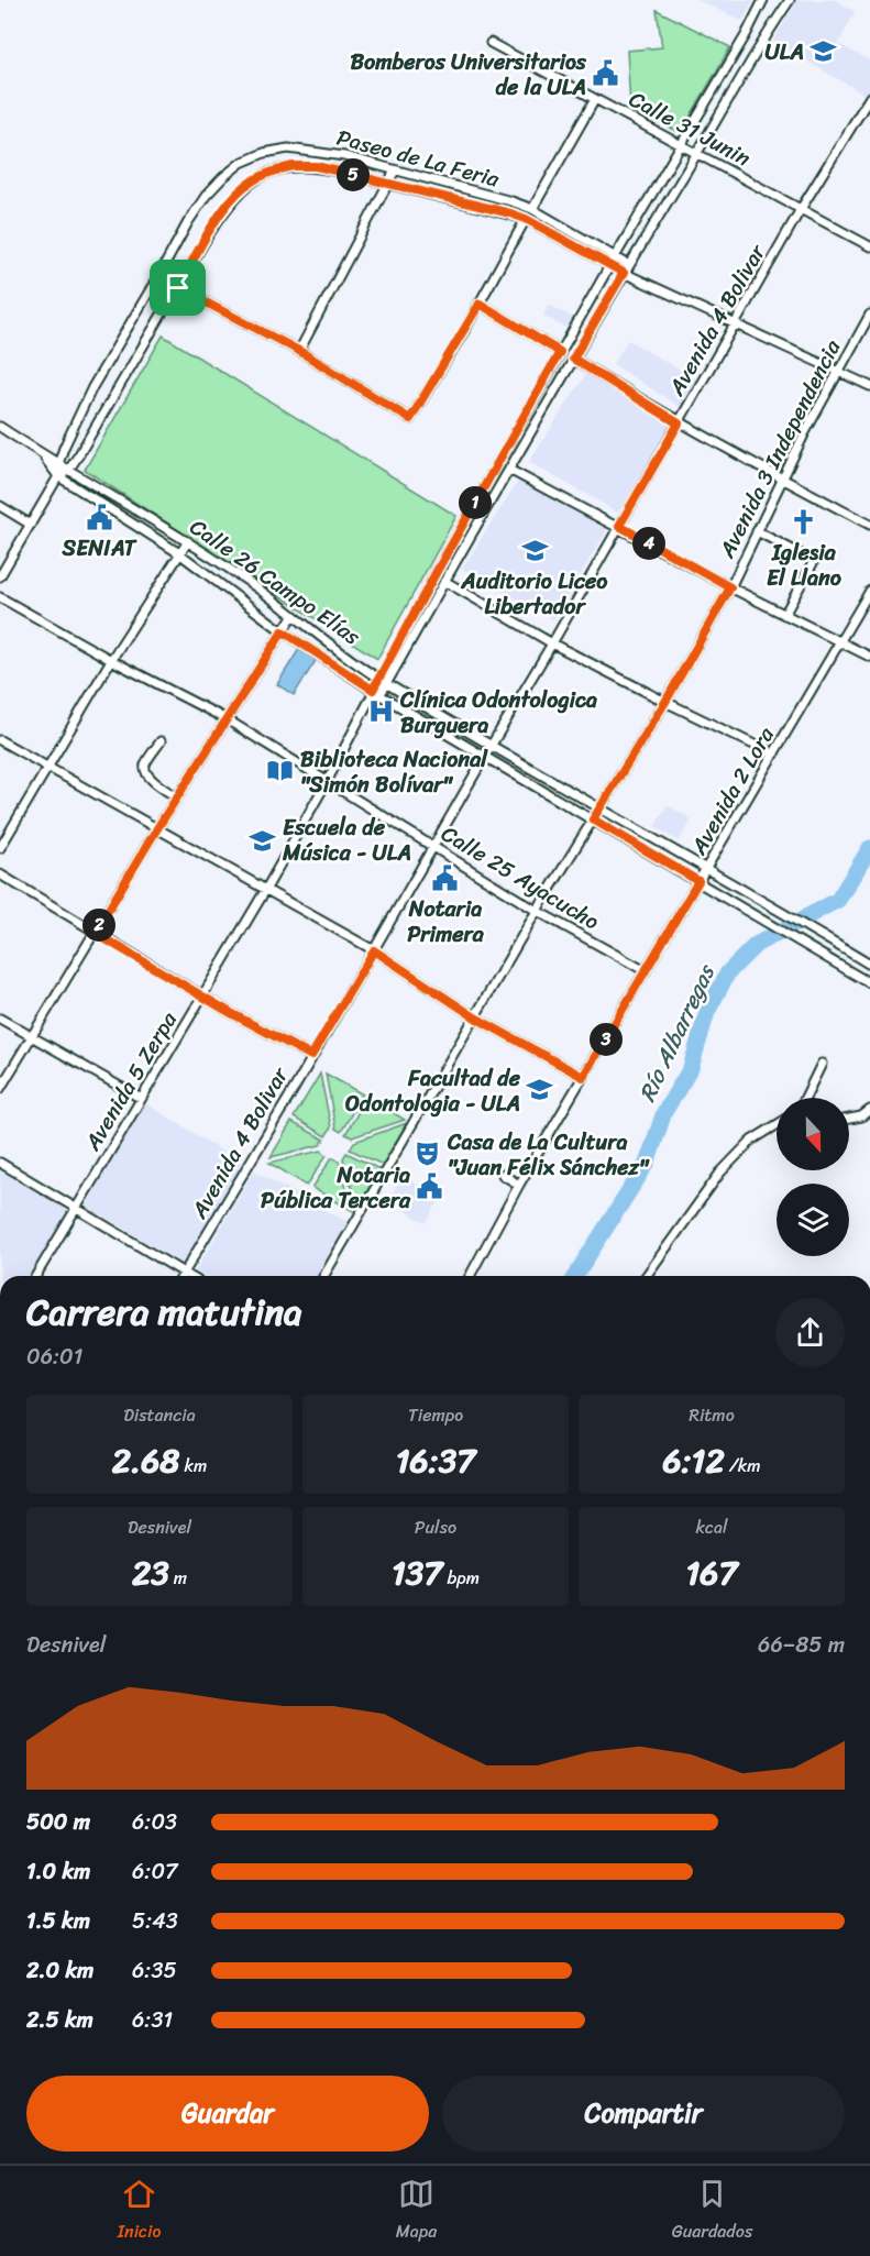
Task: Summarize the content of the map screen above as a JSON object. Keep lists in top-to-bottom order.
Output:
{
  "streets": {
    "street": [
      "Calle 31 Junin",
      "Paseo de La Feria",
      "Avenida 4 Bolivar",
      "Avenida 3 Independencia",
      "Calle 26 Campo Elías",
      "Avenida 2 Lora",
      "Calle 25 Ayacucho",
      "Avenida 5 Zerpa"
    ]
  },
  "crossings": [
    ["Calle 31 Junin", "Avenida 4 Bolivar"],
    ["Paseo de La Feria", "Calle 26 Campo Elías"],
    ["Avenida 4 Bolivar", "Calle 26 Campo Elías"],
    ["Avenida 4 Bolivar", "Calle 25 Ayacucho"],
    ["Avenida 3 Independencia", "Calle 26 Campo Elías"],
    ["Avenida 3 Independencia", "Calle 25 Ayacucho"],
    ["Calle 26 Campo Elías", "Avenida 2 Lora"],
    ["Calle 26 Campo Elías", "Avenida 5 Zerpa"],
    ["Avenida 2 Lora", "Calle 25 Ayacucho"],
    ["Calle 25 Ayacucho", "Avenida 5 Zerpa"]
  ],
  "water": ["Río Albarregas"],
  "places": {
    "school or university": [
      "ULA",
      "Auditorio Liceo Libertador",
      "Escuela de Música - ULA",
      "Facultad de Odontologia - ULA"
    ],
    "public building": [
      "Bomberos Universitarios de la ULA",
      "SENIAT",
      "Notaria Primera",
      "Notaria Pública Tercera"
    ],
    "church": ["Iglesia El Llano"],
    "hospital": ["Clínica Odontologica Burguera"],
    "library": ["Biblioteca Nacional \"Simón Bolívar\""],
    "theatre": ["Casa de La Cultura \"Juan Félix Sánchez\""]
  },
  "north": "bottom",
  "page": {
    "pins": [
      "5",
      "1",
      "4",
      "2",
      "3"
    ],
    "heading": ["Carrera matutina", "06:01"],
    "stats": [
      ["Distancia", "2.68 km"],
      ["Tiempo", "16:37"],
      ["Ritmo", "6:12 /km"],
      ["Desnivel", "23 m"],
      ["Pulso", "137 bpm"],
      ["kcal", "167"]
    ],
    "chart": ["Desnivel", "66–85 m"],
    "list": [
      {
        "name": "500 m",
        "note": "6:03"
      },
      {
        "name": "1.0 km",
        "note": "6:07"
      },
      {
        "name": "1.5 km",
        "note": "5:43"
      },
      {
        "name": "2.0 km",
        "note": "6:35"
      },
      {
        "name": "2.5 km",
        "note": "6:31"
      }
    ],
    "buttons": ["Guardar", "Compartir"],
    "tabs": ["Inicio", "Mapa", "Guardados"]
  }
}
